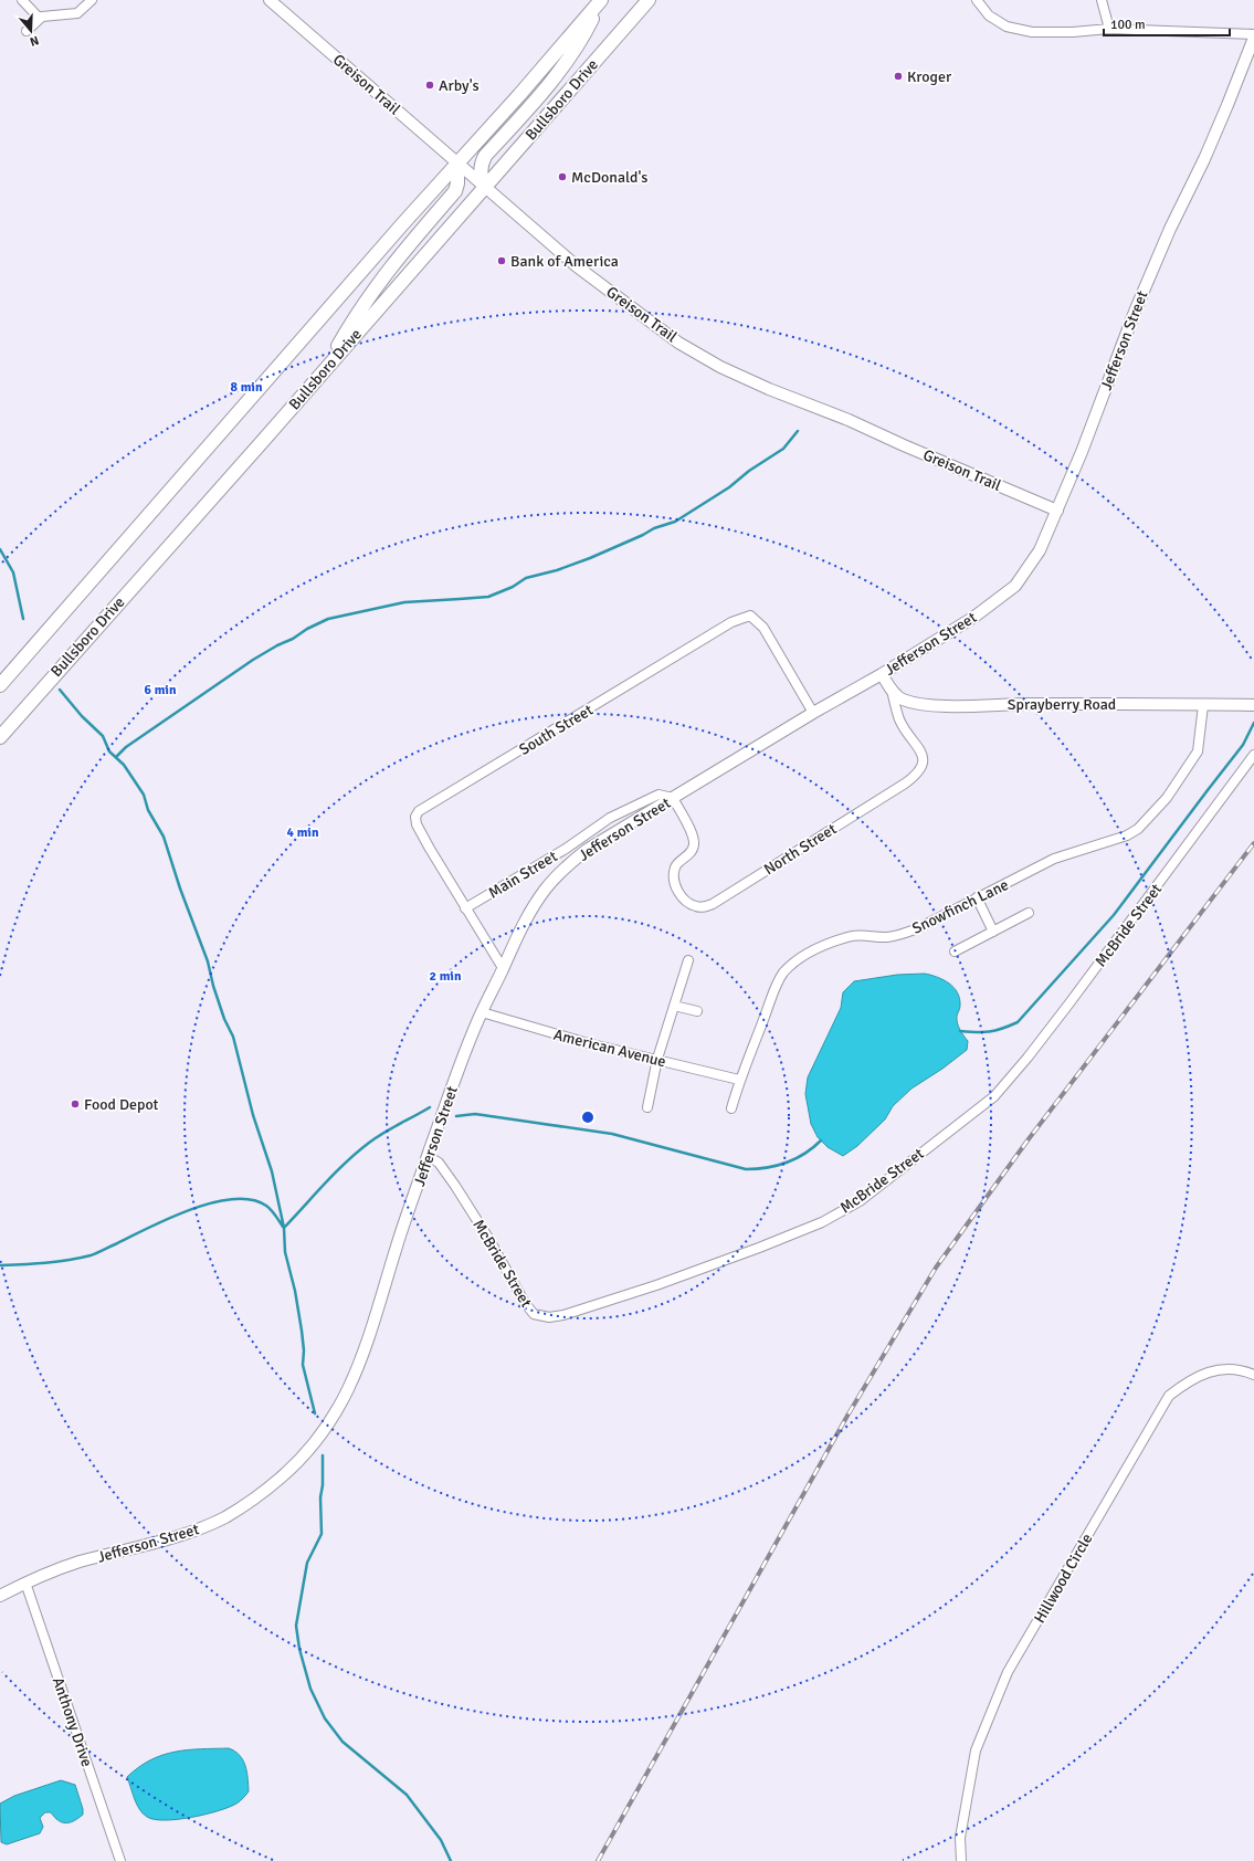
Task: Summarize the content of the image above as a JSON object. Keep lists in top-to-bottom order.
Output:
{
  "streets": {
    "main road": ["Bullsboro Drive"],
    "street": [
      "Greison Trail",
      "Jefferson Street",
      "Sprayberry Road",
      "South Street",
      "North Street",
      "Main Street",
      "Snowfinch Lane",
      "McBride Street",
      "American Avenue",
      "Hillwood Circle",
      "Anthony Drive"
    ]
  },
  "crossings": [
    ["Greison Trail", "Bullsboro Drive"],
    ["Greison Trail", "Jefferson Street"],
    ["Jefferson Street", "Sprayberry Road"],
    ["Jefferson Street", "South Street"],
    ["Jefferson Street", "North Street"],
    ["Jefferson Street", "Main Street"],
    ["Jefferson Street", "McBride Street"],
    ["Jefferson Street", "American Avenue"],
    ["Jefferson Street", "Anthony Drive"],
    ["Sprayberry Road", "North Street"],
    ["Sprayberry Road", "Snowfinch Lane"],
    ["South Street", "Main Street"],
    ["North Street", "Main Street"],
    ["Snowfinch Lane", "American Avenue"]
  ],
  "places": [
    "Kroger",
    "Arby's",
    "McDonald's",
    "Bank of America",
    "Food Depot"
  ],
  "scale_bar": "100 m",
  "north": "bottom",
  "rings": [
    "8 min",
    "6 min",
    "4 min",
    "2 min"
  ]
}
